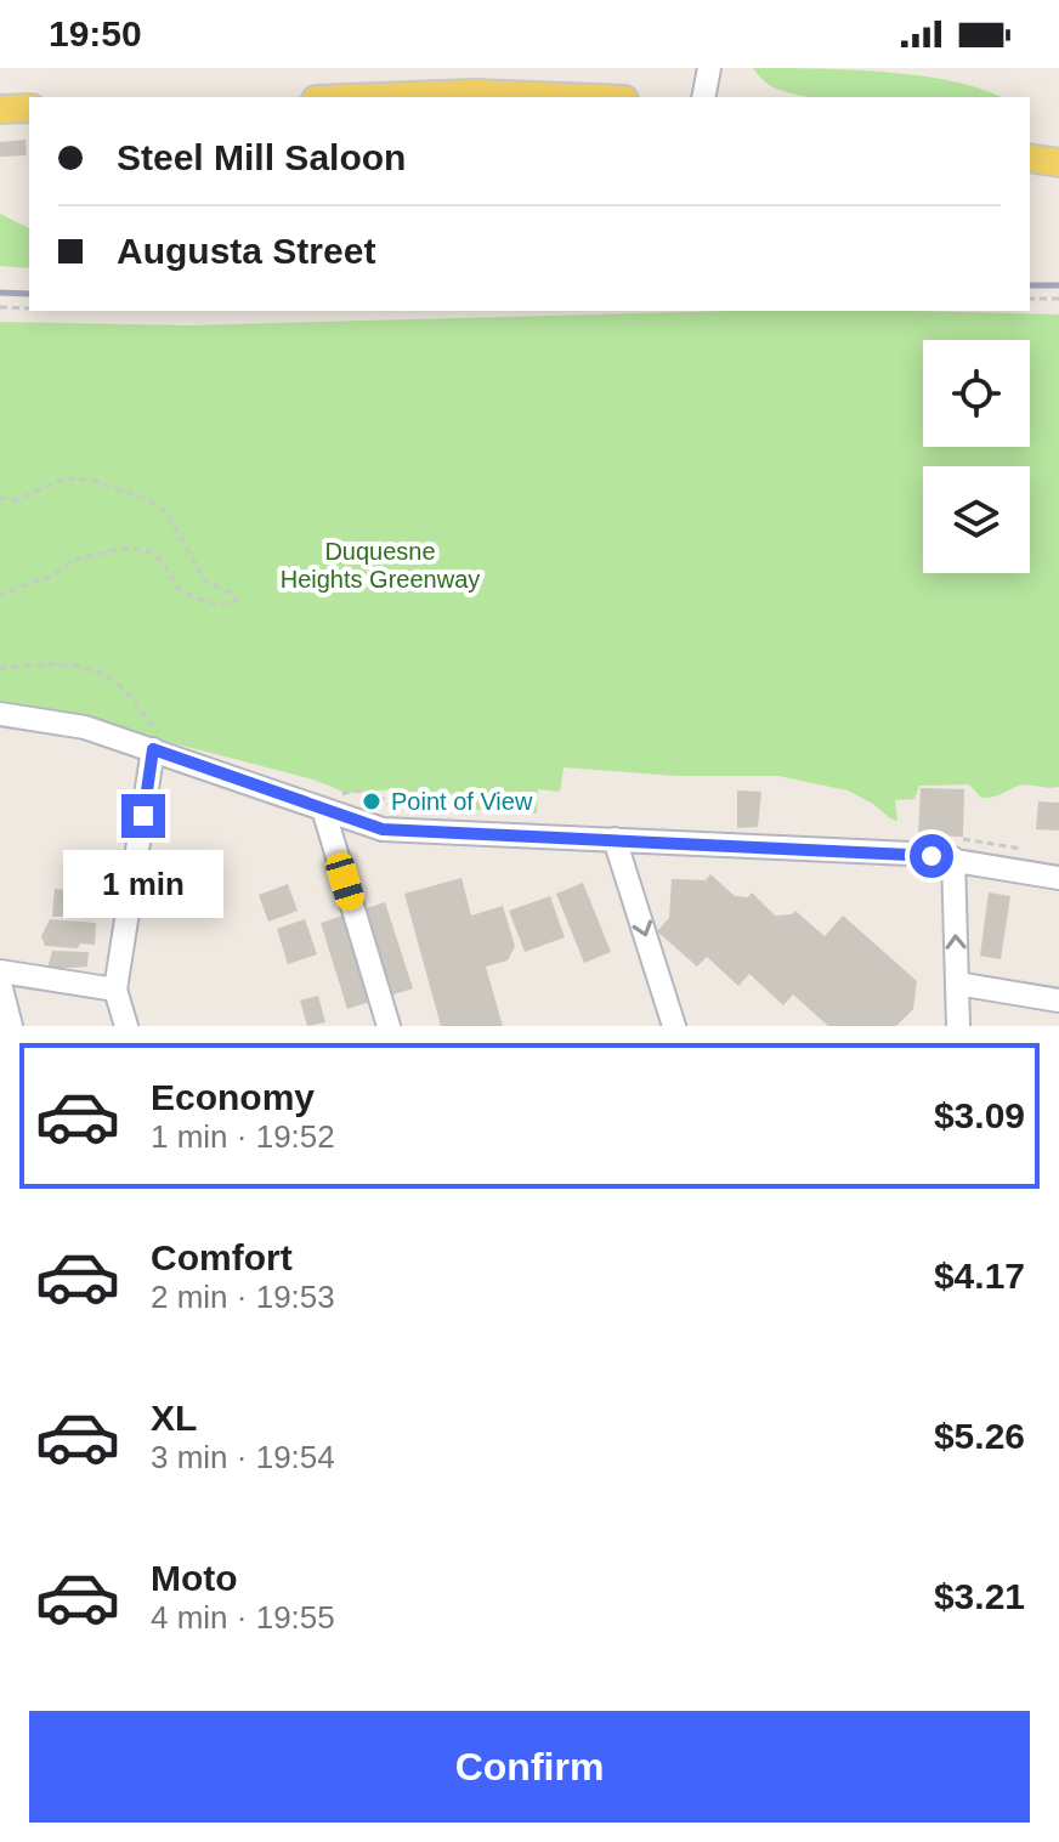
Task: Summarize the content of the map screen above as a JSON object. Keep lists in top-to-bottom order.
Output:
{
  "parks": ["Duquesne Heights Greenway"],
  "places": ["Point of View"],
  "page": {
    "status": "19:50",
    "banner": ["Steel Mill Saloon", "Augusta Street"],
    "bubble": "1 min",
    "list": [
      {
        "name": "Economy",
        "note": "1 min · 19:52",
        "value": "$3.09"
      },
      {
        "name": "Comfort",
        "note": "2 min · 19:53",
        "value": "$4.17"
      },
      {
        "name": "XL",
        "note": "3 min · 19:54",
        "value": "$5.26"
      },
      {
        "name": "Moto",
        "note": "4 min · 19:55",
        "value": "$3.21"
      }
    ],
    "buttons": "Confirm"
  }
}
